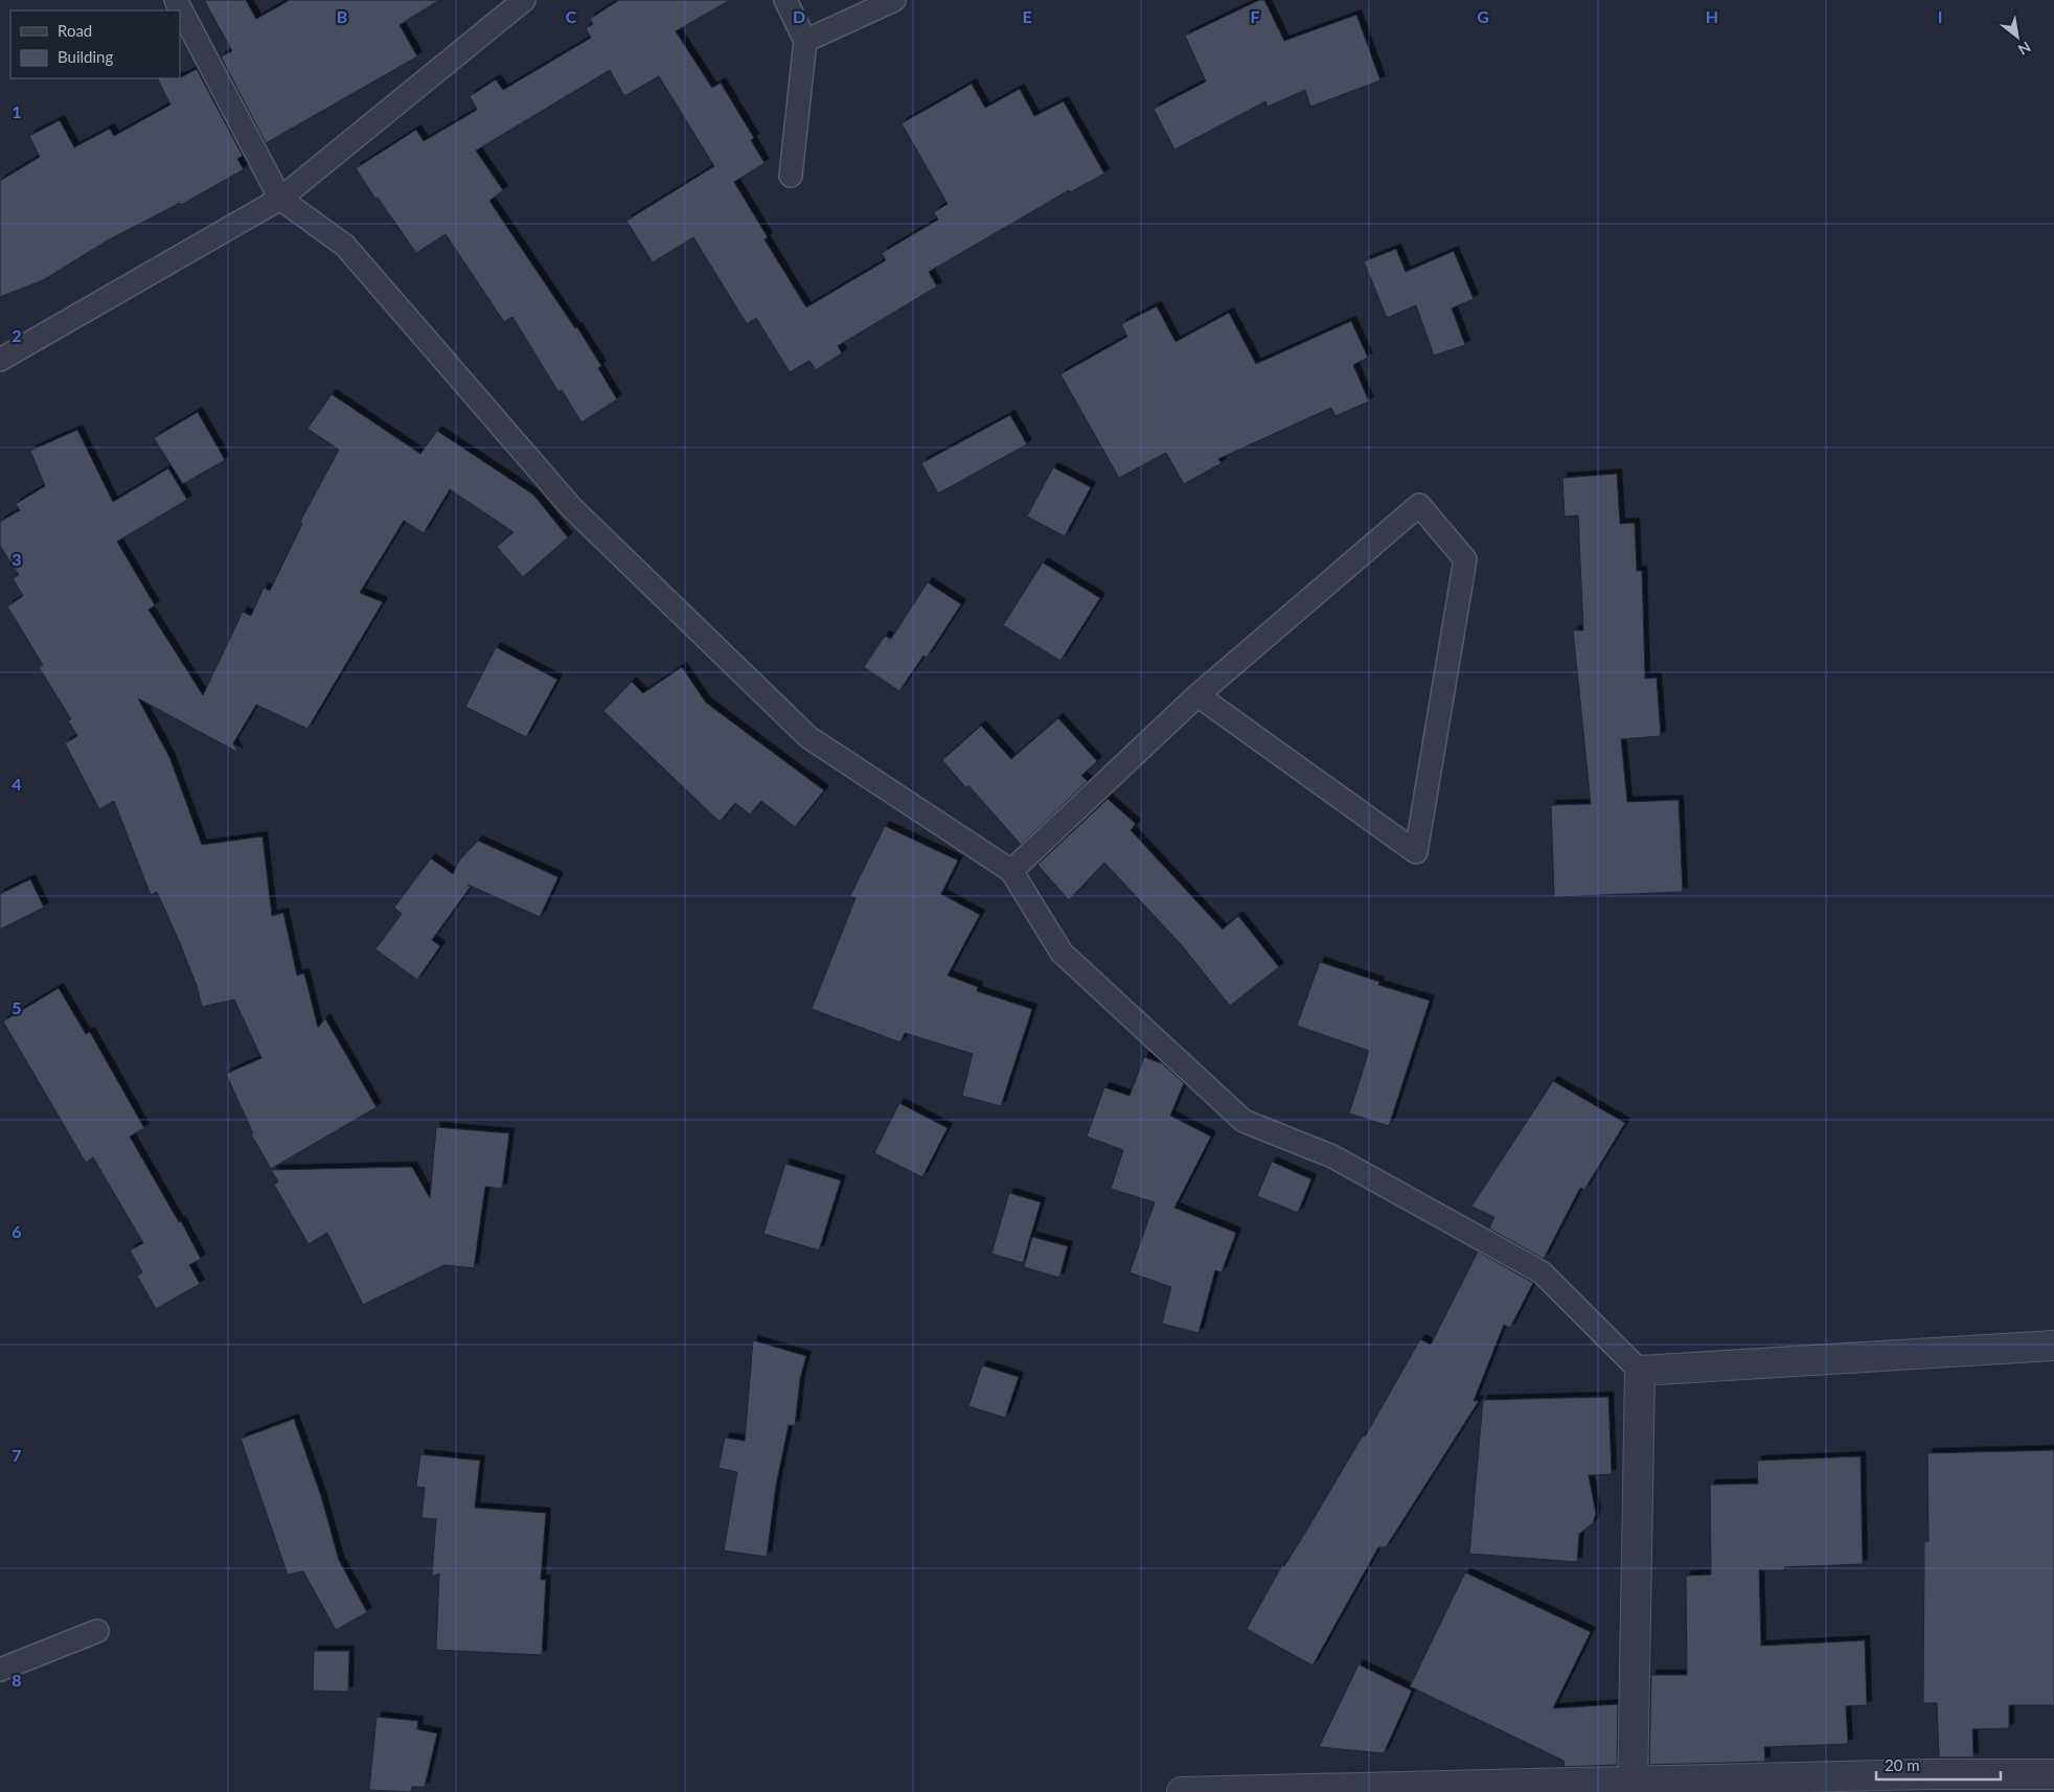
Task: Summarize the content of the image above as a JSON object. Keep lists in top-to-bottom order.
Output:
{
  "legend": ["Road", "Building"],
  "scale_bar": "20 m",
  "north": "bottom right",
  "grid": {
    "columns": [
      "B",
      "C",
      "D",
      "E",
      "F",
      "G",
      "H",
      "I"
    ],
    "rows": [
      "1",
      "2",
      "3",
      "4",
      "5",
      "6",
      "7",
      "8"
    ]
  }
}
